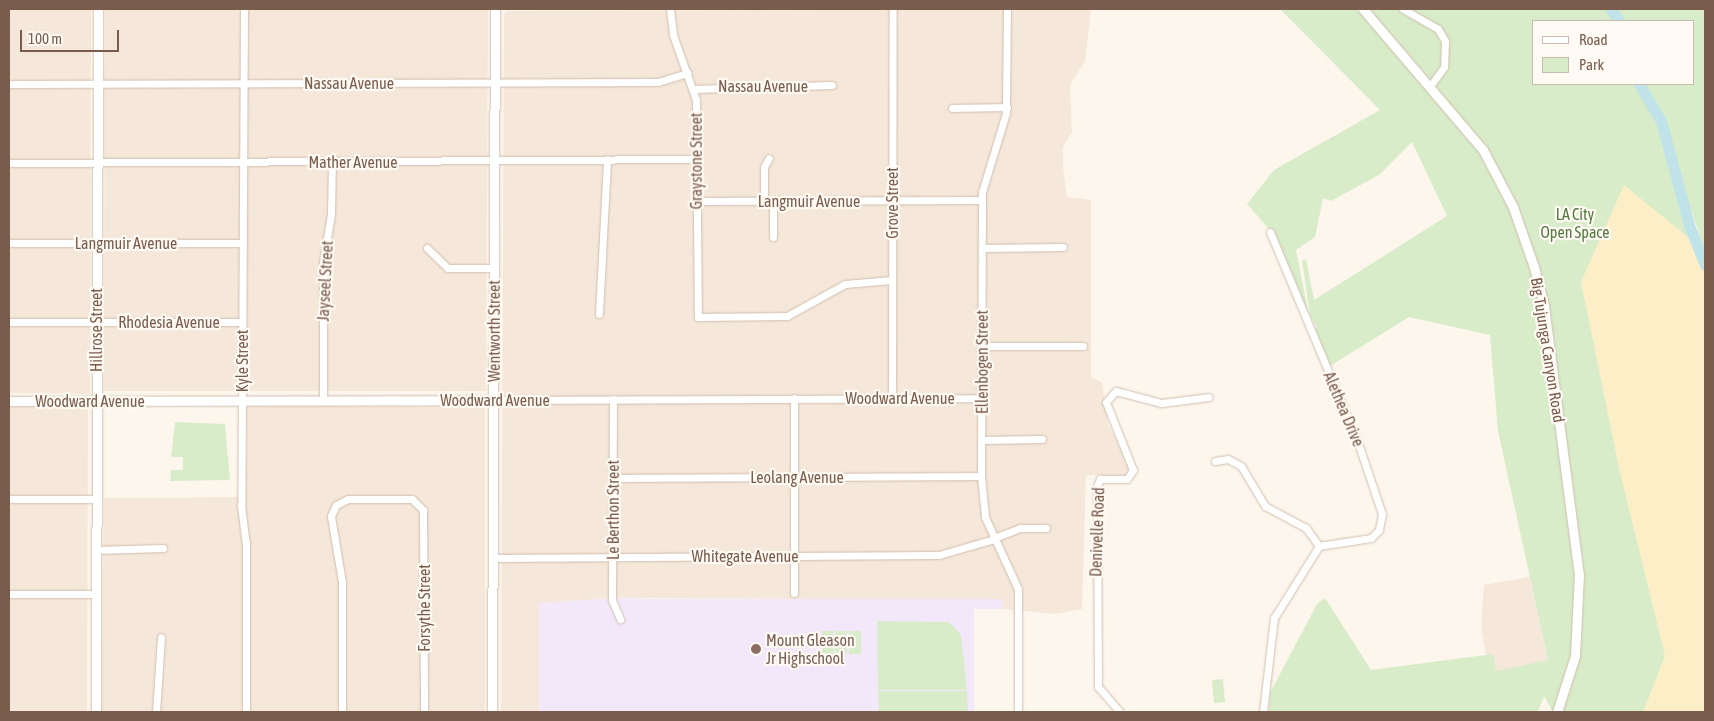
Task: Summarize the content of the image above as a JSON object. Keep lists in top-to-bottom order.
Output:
{
  "streets": {
    "street": [
      "Nassau Avenue",
      "Graystone Street",
      "Mather Avenue",
      "Langmuir Avenue",
      "Grove Street",
      "Jayseel Street",
      "Rhodesia Avenue",
      "Hillrose Street",
      "Wentworth Street",
      "Big Tujunga Canyon Road",
      "Kyle Street",
      "Ellenbogen Street",
      "Woodward Avenue",
      "Alethea Drive",
      "Leolang Avenue",
      "Le Berthon Street",
      "Denivelle Road",
      "Whitegate Avenue",
      "Forsythe Street"
    ]
  },
  "crossings": [
    ["Nassau Avenue", "Graystone Street"],
    ["Nassau Avenue", "Hillrose Street"],
    ["Nassau Avenue", "Wentworth Street"],
    ["Nassau Avenue", "Kyle Street"],
    ["Graystone Street", "Mather Avenue"],
    ["Graystone Street", "Langmuir Avenue"],
    ["Graystone Street", "Grove Street"],
    ["Mather Avenue", "Jayseel Street"],
    ["Mather Avenue", "Hillrose Street"],
    ["Mather Avenue", "Wentworth Street"],
    ["Mather Avenue", "Kyle Street"],
    ["Langmuir Avenue", "Grove Street"],
    ["Langmuir Avenue", "Hillrose Street"],
    ["Langmuir Avenue", "Kyle Street"],
    ["Langmuir Avenue", "Ellenbogen Street"],
    ["Grove Street", "Woodward Avenue"],
    ["Jayseel Street", "Woodward Avenue"],
    ["Rhodesia Avenue", "Hillrose Street"],
    ["Rhodesia Avenue", "Kyle Street"],
    ["Hillrose Street", "Woodward Avenue"],
    ["Wentworth Street", "Woodward Avenue"],
    ["Wentworth Street", "Whitegate Avenue"],
    ["Kyle Street", "Woodward Avenue"],
    ["Ellenbogen Street", "Woodward Avenue"],
    ["Ellenbogen Street", "Leolang Avenue"],
    ["Ellenbogen Street", "Whitegate Avenue"],
    ["Woodward Avenue", "Le Berthon Street"],
    ["Leolang Avenue", "Le Berthon Street"],
    ["Le Berthon Street", "Whitegate Avenue"]
  ],
  "parks": ["LA City Open Space"],
  "places": ["Mount Gleason Jr Highschool"],
  "legend": ["Road", "Park"],
  "scale_bar": "100 m"
}
